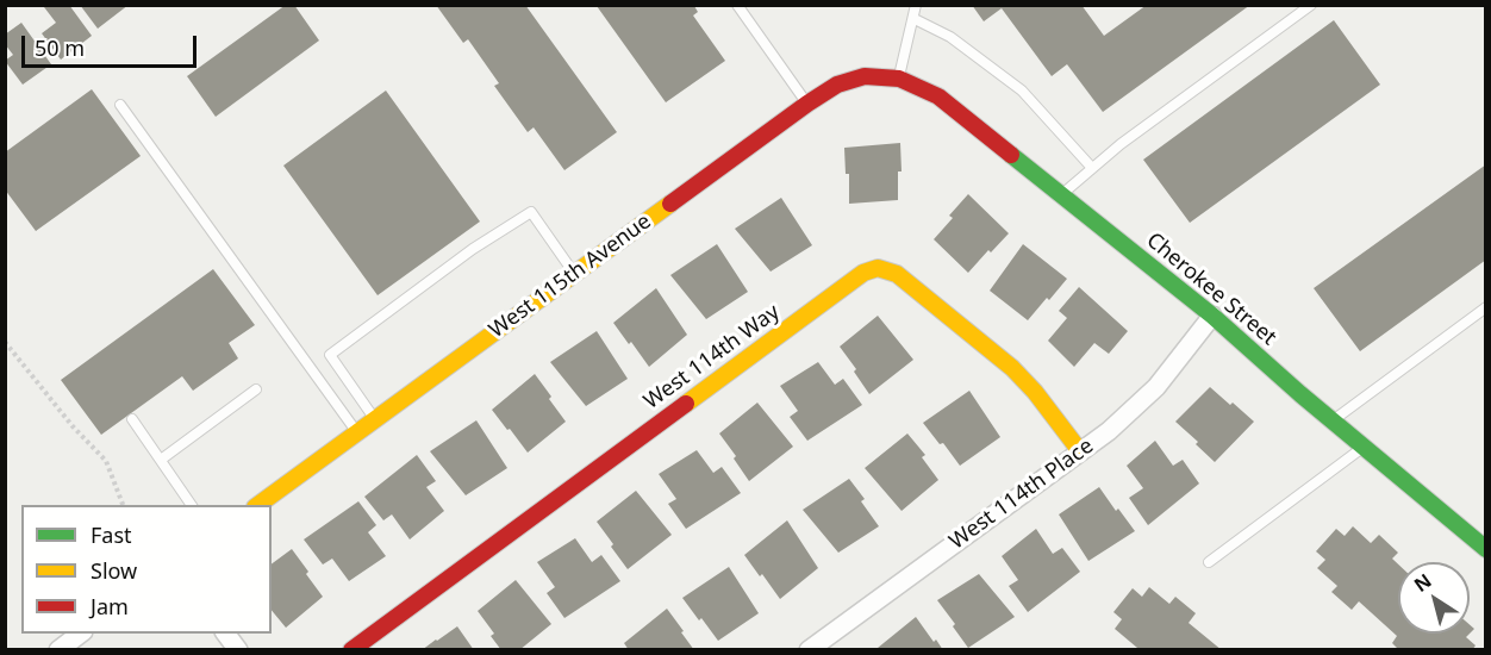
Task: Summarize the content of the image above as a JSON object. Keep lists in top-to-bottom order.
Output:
{
  "streets": {
    "street": [
      "West 115th Avenue",
      "Cherokee Street",
      "West 114th Way",
      "West 114th Place"
    ]
  },
  "crossings": [
    ["West 115th Avenue", "Cherokee Street"],
    ["Cherokee Street", "West 114th Place"],
    ["West 114th Way", "West 114th Place"]
  ],
  "legend": ["Fast", "Slow", "Jam"],
  "scale_bar": "50 m",
  "north": "top left"
}
